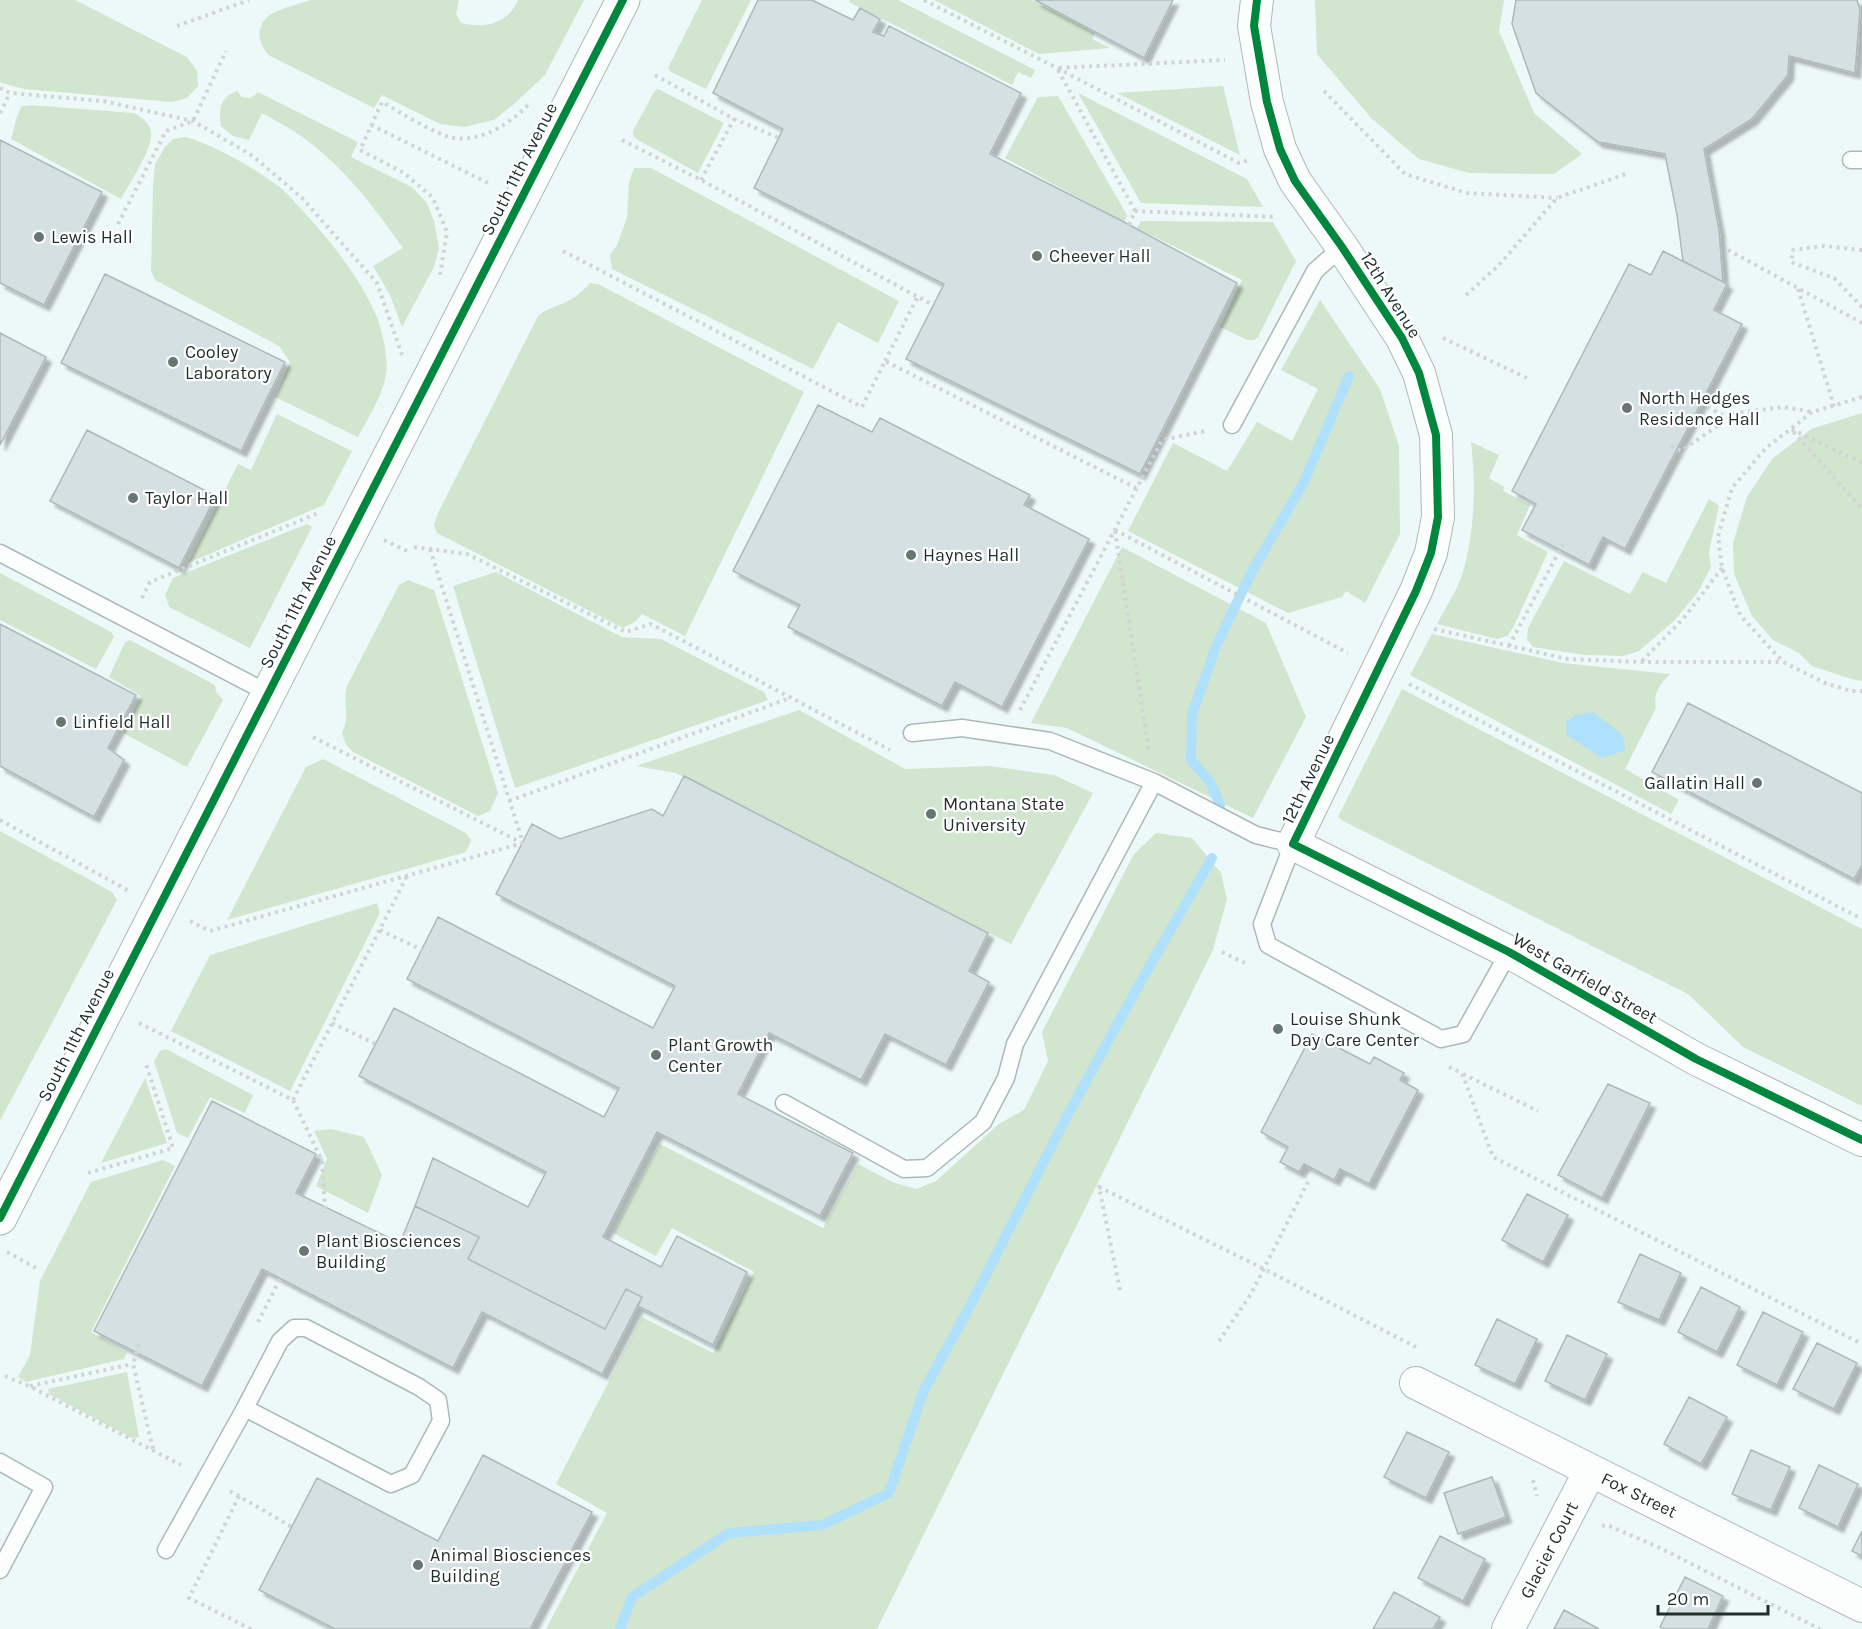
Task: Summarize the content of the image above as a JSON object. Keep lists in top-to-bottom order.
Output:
{
  "streets": {
    "street": [
      "South 11th Avenue",
      "12th Avenue",
      "West Garfield Street",
      "Fox Street",
      "Glacier Court"
    ]
  },
  "crossings": [
    ["12th Avenue", "West Garfield Street"],
    ["Fox Street", "Glacier Court"]
  ],
  "places": [
    "Lewis Hall",
    "Cheever Hall",
    "Cooley Laboratory",
    "North Hedges Residence Hall",
    "Taylor Hall",
    "Haynes Hall",
    "Linfield Hall",
    "Gallatin Hall",
    "Montana State University",
    "Louise Shunk Day Care Center",
    "Plant Growth Center",
    "Plant Biosciences Building",
    "Animal Biosciences Building"
  ],
  "scale_bar": "20 m"
}
